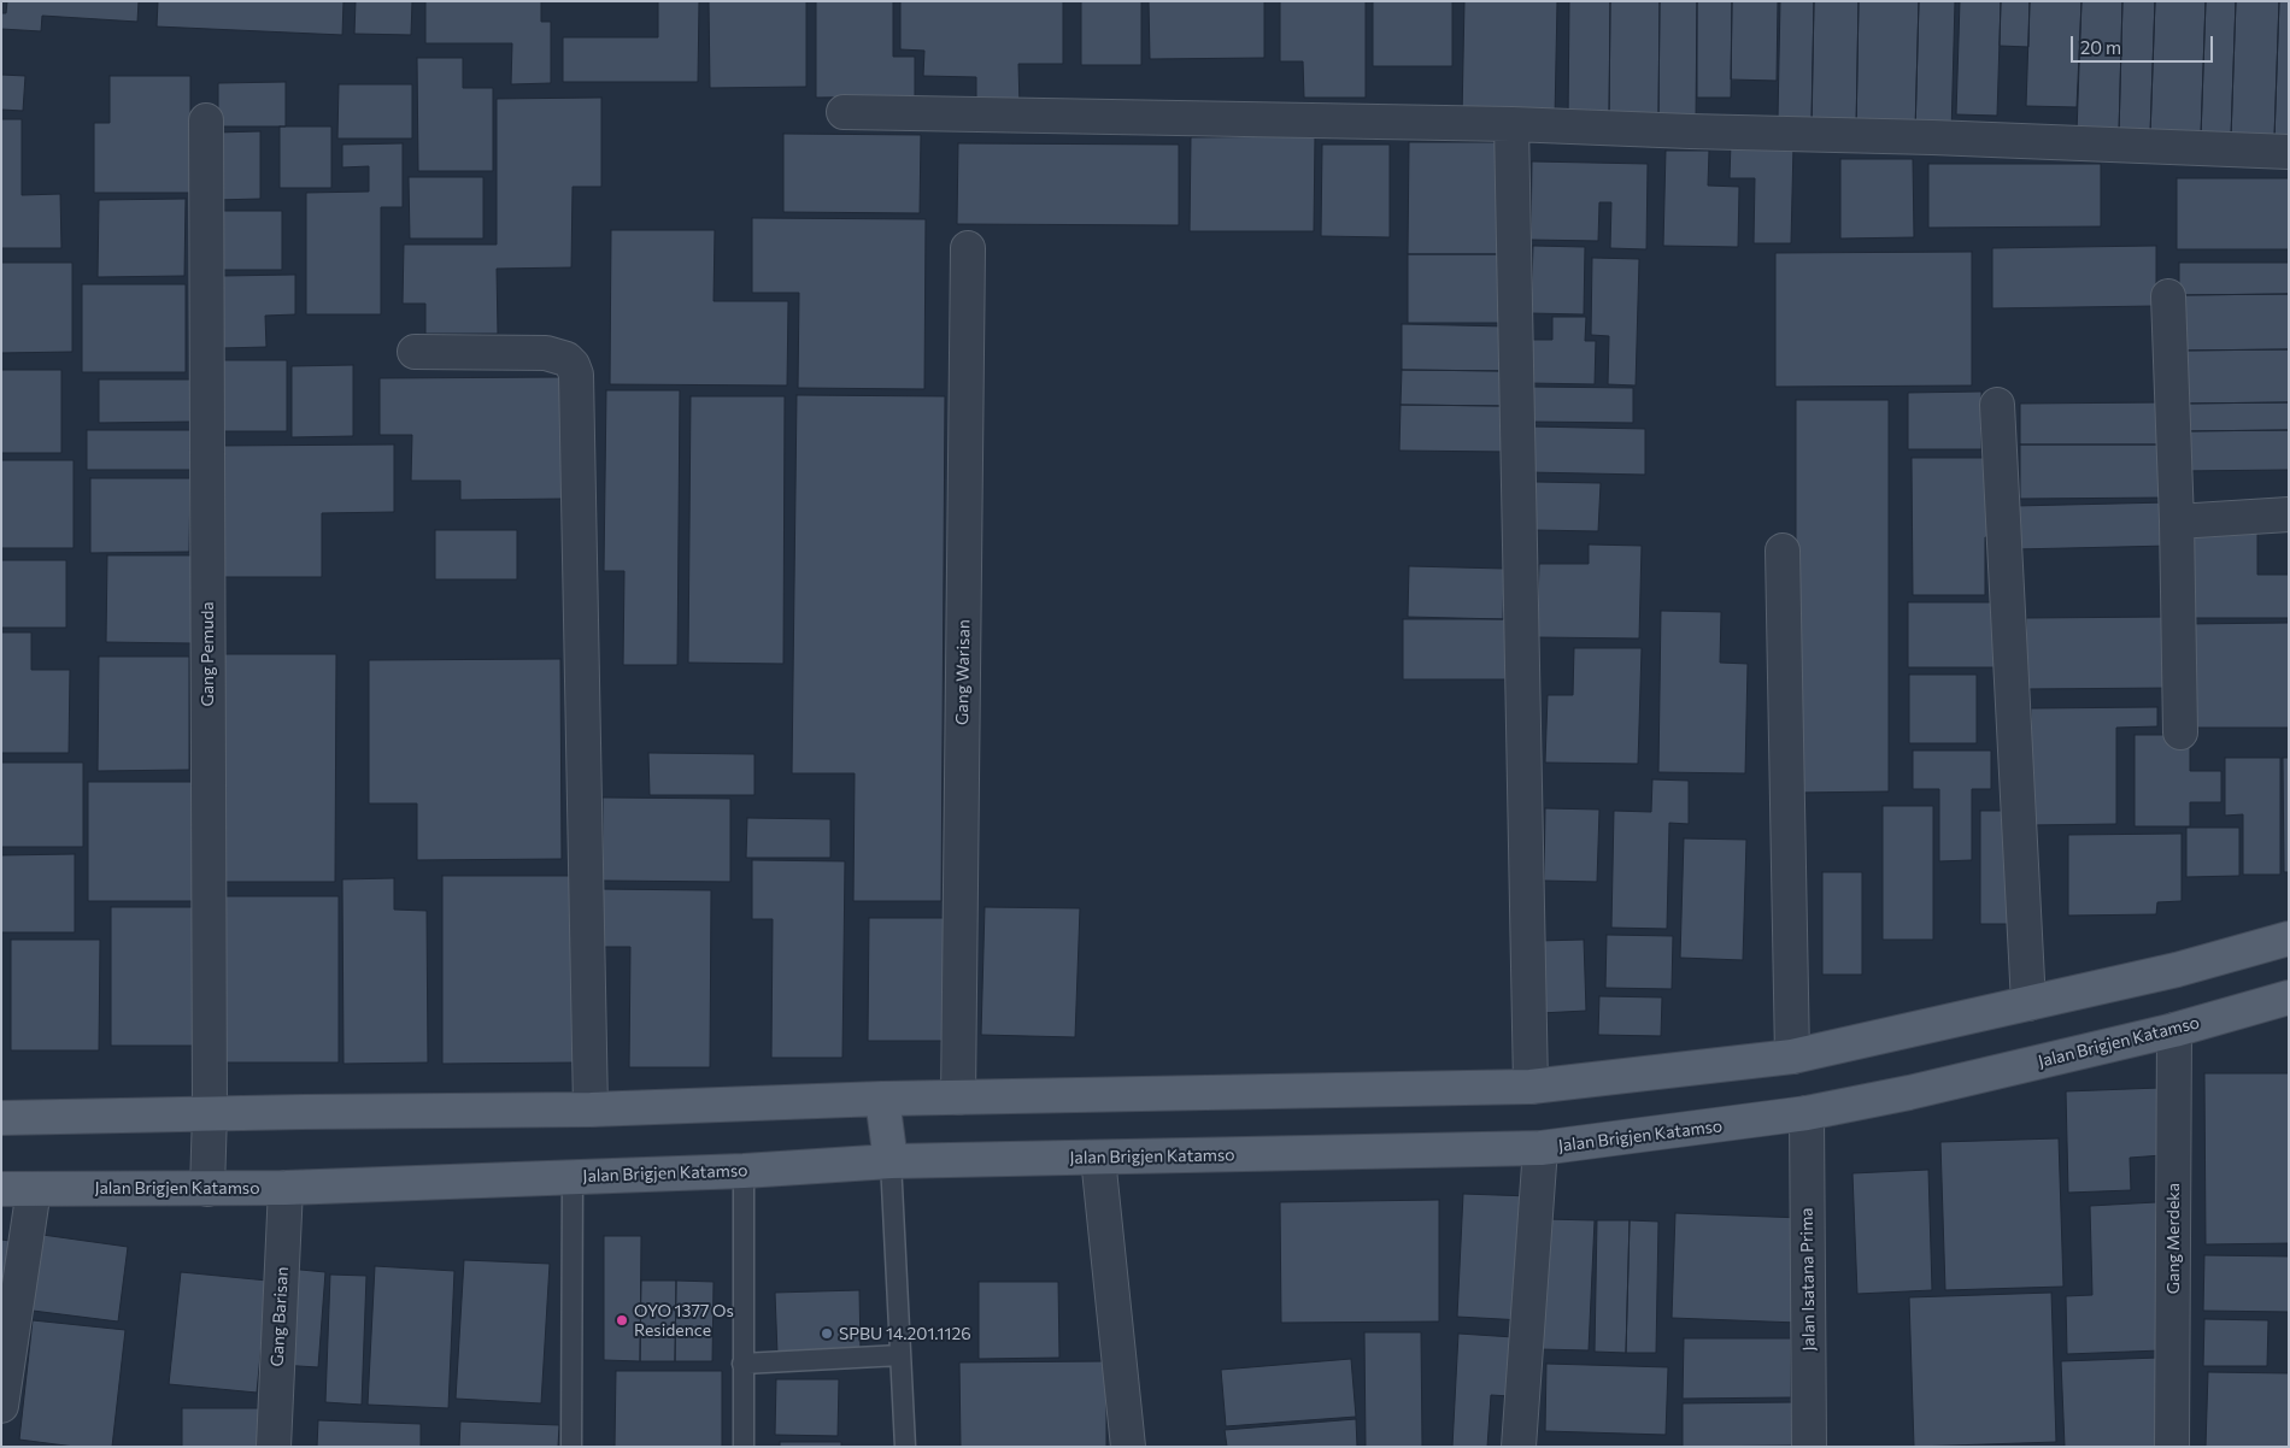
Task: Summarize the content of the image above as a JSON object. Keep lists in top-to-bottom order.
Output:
{
  "streets": {
    "main road": ["Jalan Brigjen Katamso"],
    "street": [
      "Gang Pemuda",
      "Gang Warisan",
      "Gang Merdeka",
      "Jalan Isatana Prima",
      "Gang Barisan"
    ]
  },
  "crossings": [
    ["Gang Pemuda", "Jalan Brigjen Katamso"],
    ["Jalan Brigjen Katamso", "Gang Merdeka"],
    ["Jalan Brigjen Katamso", "Jalan Isatana Prima"],
    ["Jalan Brigjen Katamso", "Gang Barisan"]
  ],
  "places": ["OYO 1377 Os Residence", "SPBU 14.201.1126"],
  "scale_bar": "20 m"
}
